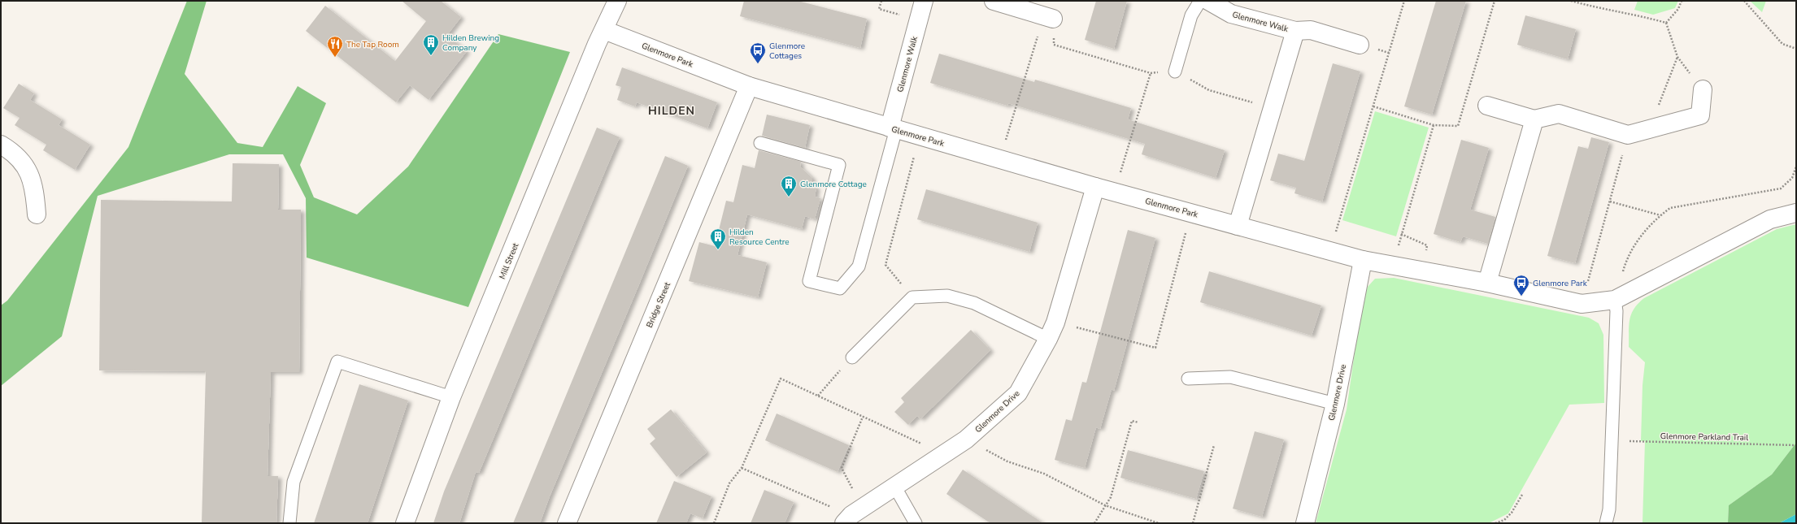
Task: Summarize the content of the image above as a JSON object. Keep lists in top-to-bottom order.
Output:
{
  "streets": {
    "street": [
      "Glenmore Walk",
      "Glenmore Park",
      "Mill Street",
      "Bridge Street",
      "Glenmore Drive"
    ],
    "path": ["Glenmore Parkland Trail"]
  },
  "crossings": [
    ["Glenmore Walk", "Glenmore Park"],
    ["Glenmore Park", "Mill Street"],
    ["Glenmore Park", "Bridge Street"],
    ["Glenmore Park", "Glenmore Drive"]
  ],
  "districts": ["HILDEN"],
  "places": {
    "building": ["Hilden Brewing Company", "Glenmore Cottage", "Hilden Resource Centre"],
    "restaurant": ["The Tap Room"],
    "bus stop": ["Glenmore Cottages", "Glenmore Park"]
  }
}
